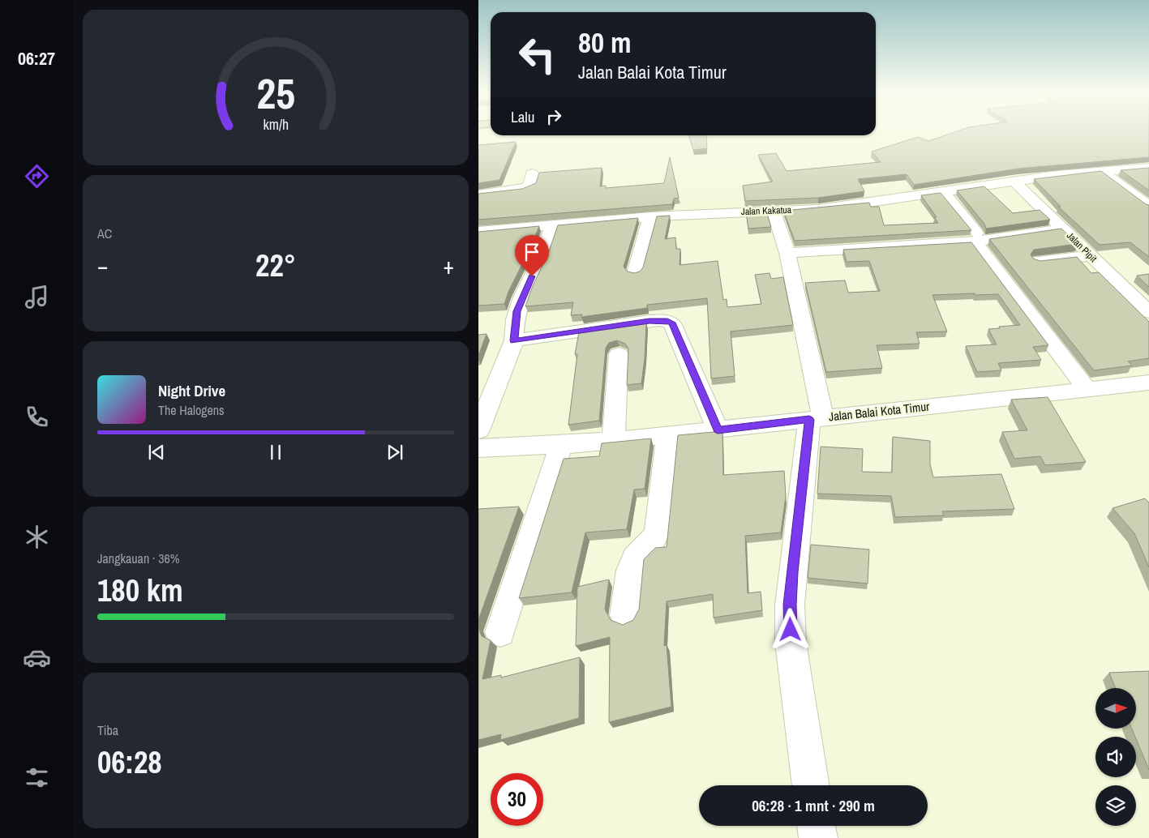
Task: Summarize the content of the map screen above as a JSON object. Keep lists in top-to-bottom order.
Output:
{
  "streets": {
    "street": ["Jalan Kakatua", "Jalan Pipit", "Jalan Balai Kota Timur"]
  },
  "crossings": [
    ["Jalan Kakatua", "Jalan Pipit"]
  ],
  "north": "right",
  "page": {
    "tabs": "06:27",
    "turn": ["80 m", "Jalan Balai Kota Timur"],
    "then": "Lalu",
    "tile": [
      "AC",
      ["Jangkauan · 36%", "180 km"],
      ["Tiba", "06:28"]
    ],
    "heat": ["−", "22°", "+"],
    "song": ["Night Drive", "The Halogens"],
    "limit": "30",
    "trip": "06:28 · 1 mnt · 290 m",
    "gauge": ["25", "km/h"]
  }
}
